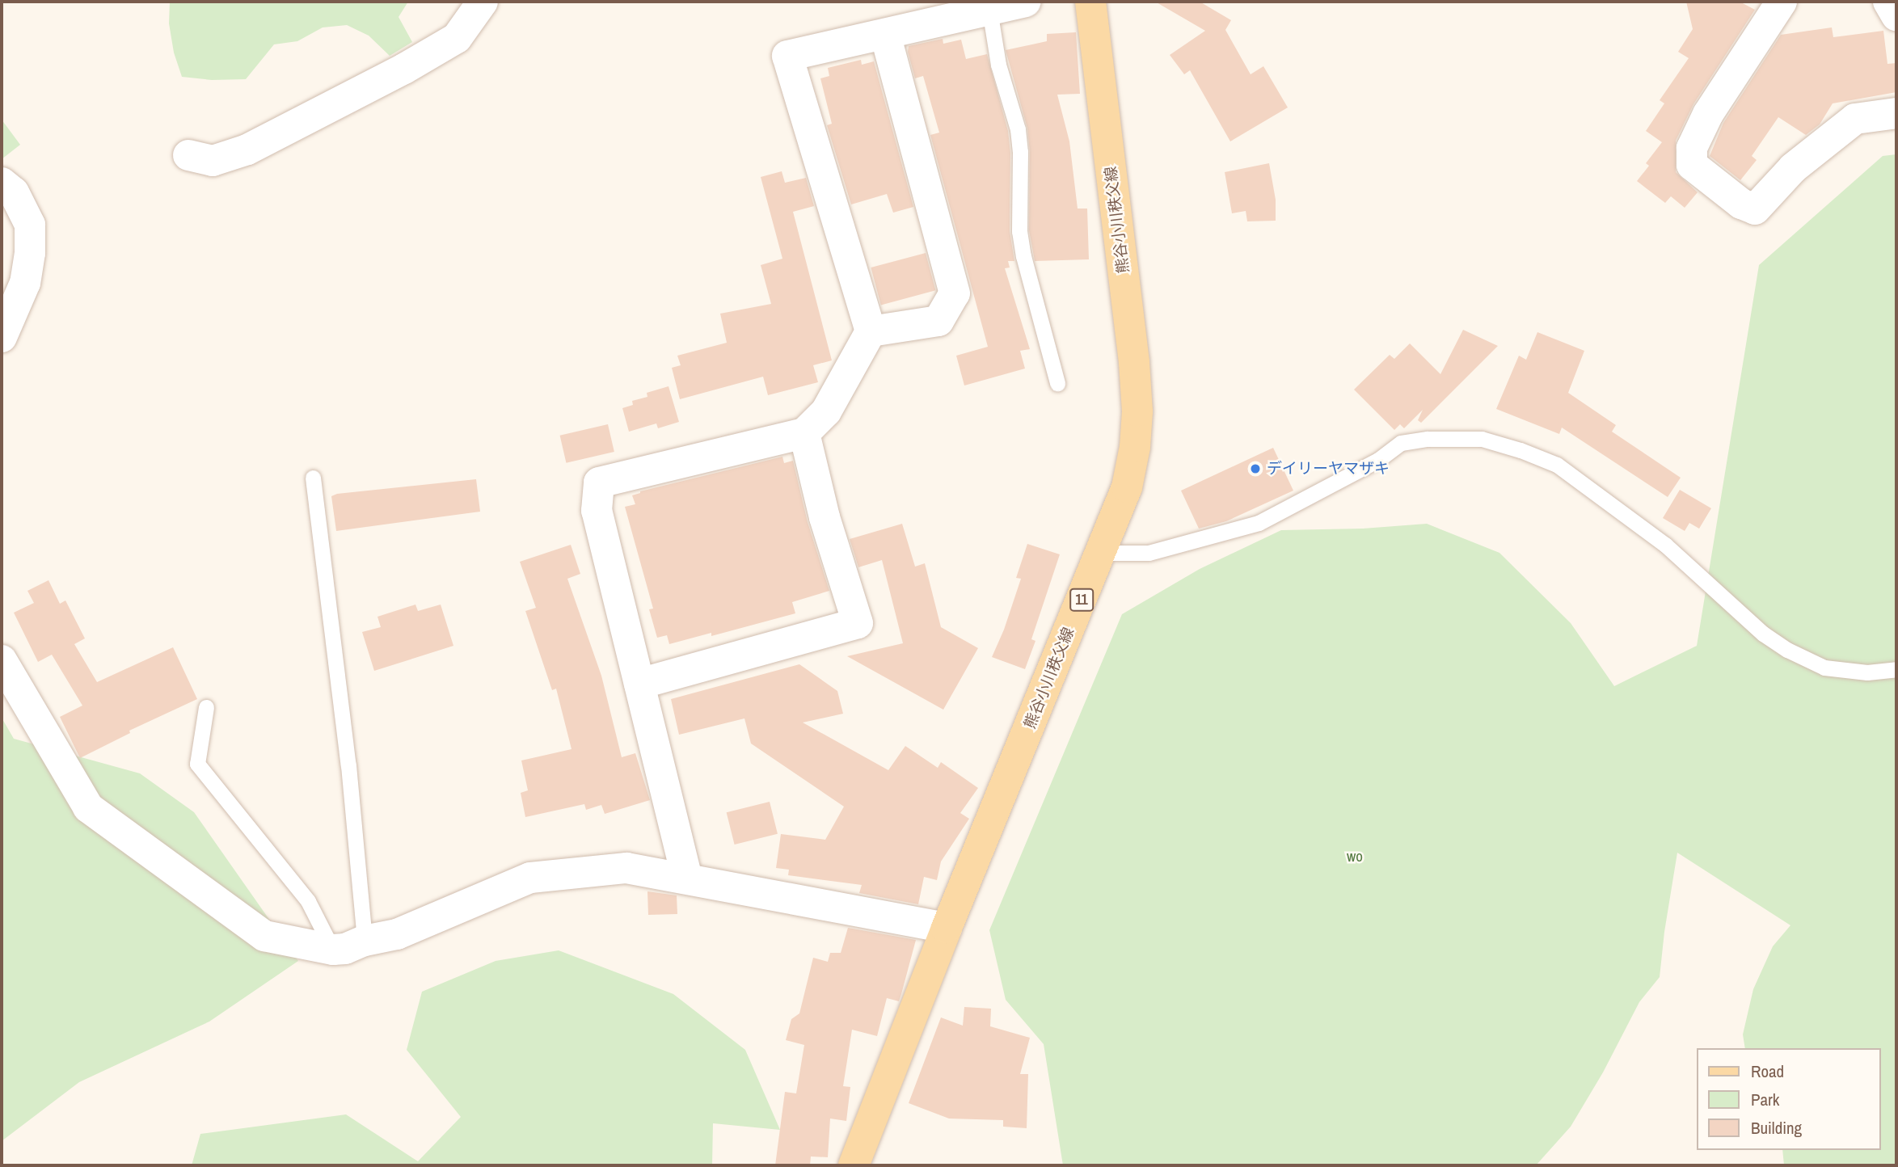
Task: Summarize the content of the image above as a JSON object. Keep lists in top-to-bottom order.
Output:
{
  "streets": {
    "main road": ["熊谷小川秩父線", "11"]
  },
  "parks": ["wo"],
  "places": ["デイリーヤマザキ"],
  "legend": ["Road", "Park", "Building"]
}
